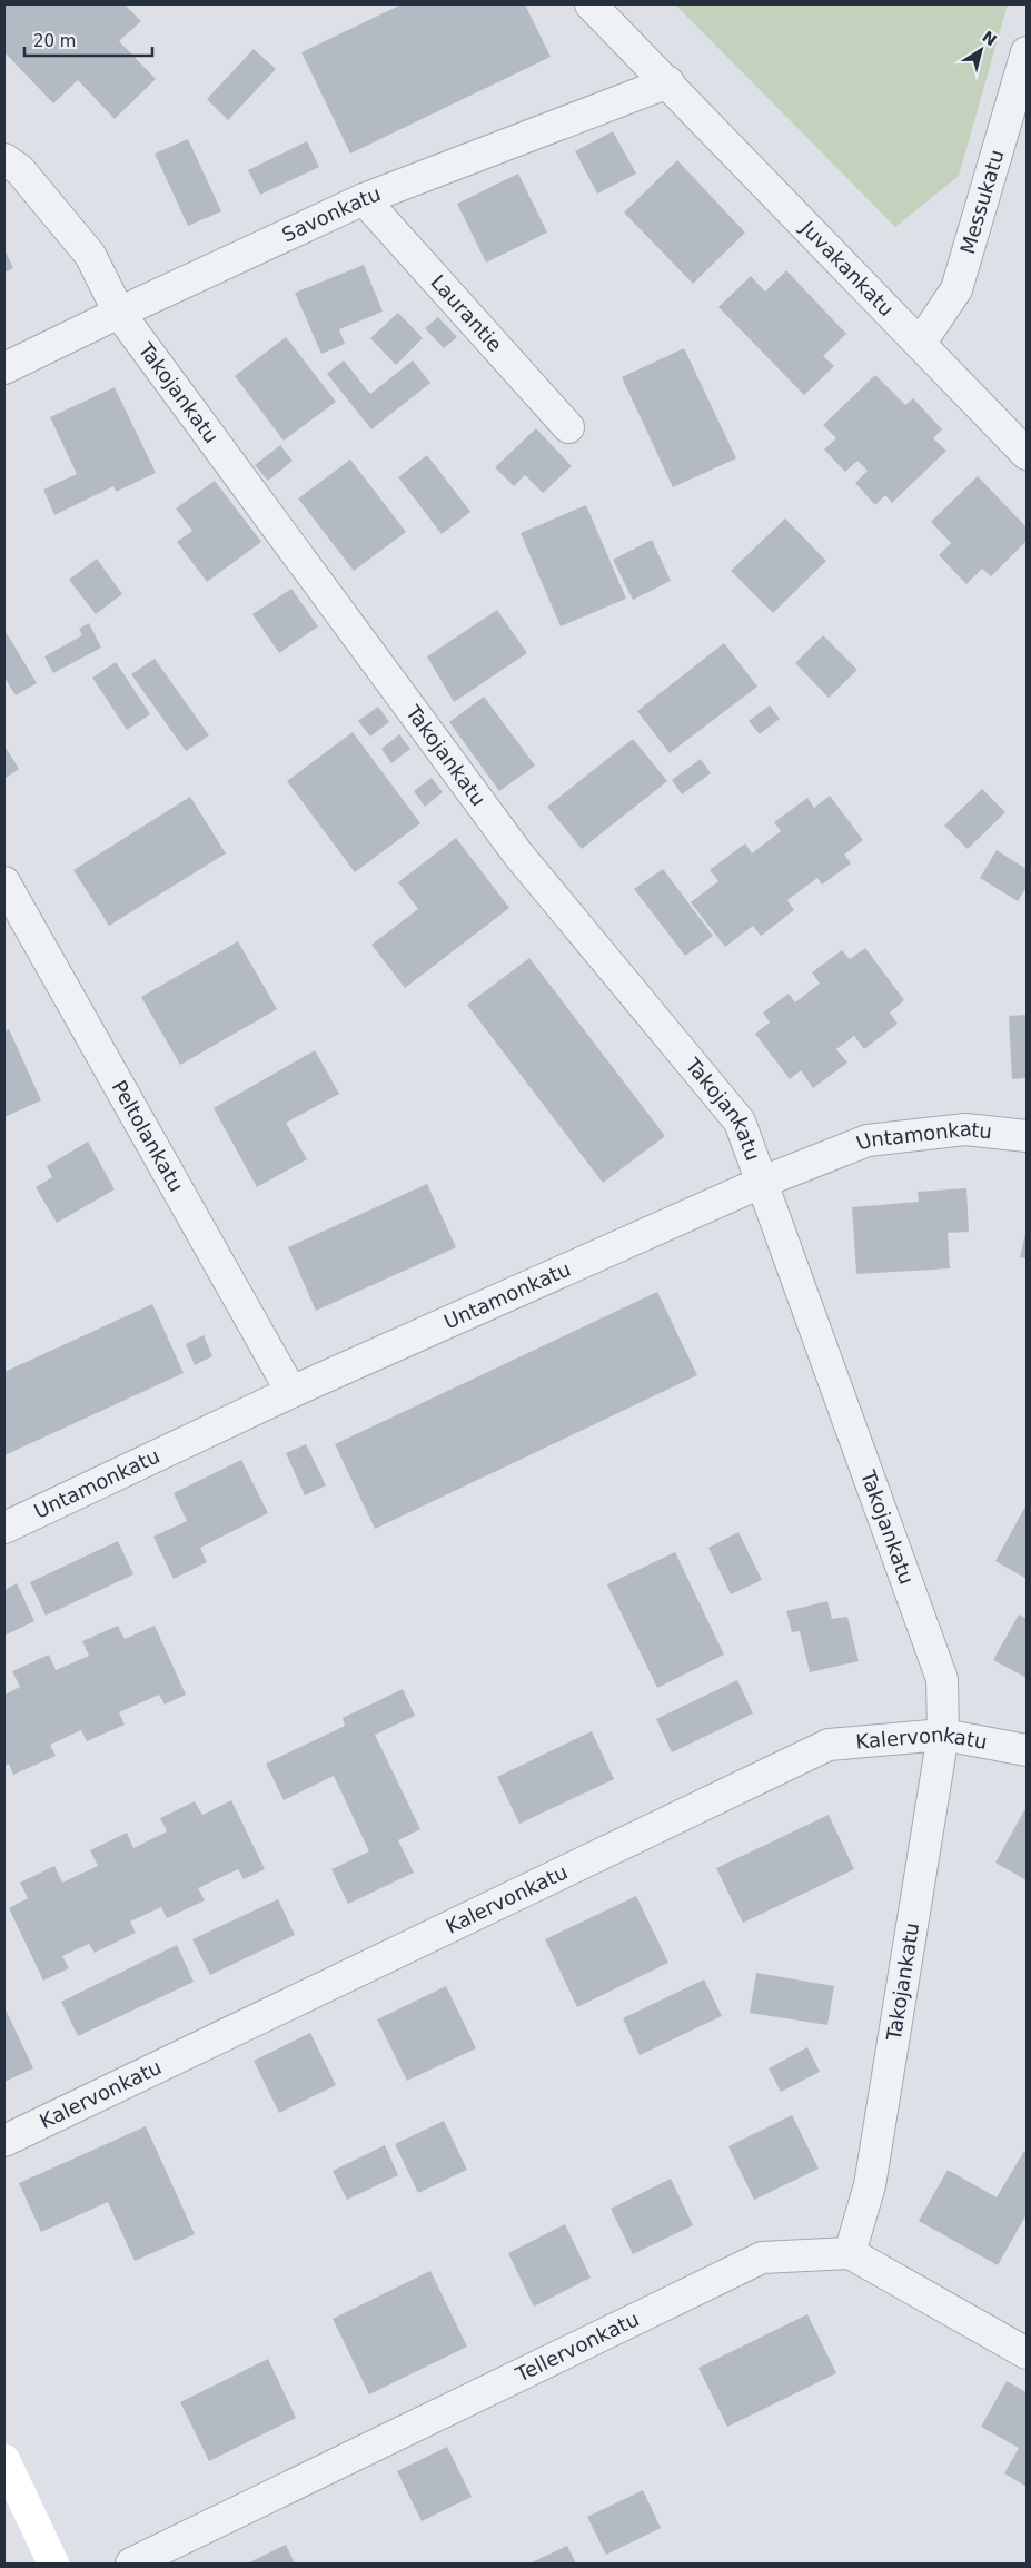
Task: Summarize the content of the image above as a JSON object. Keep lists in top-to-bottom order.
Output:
{
  "streets": {
    "street": [
      "Messukatu",
      "Savonkatu",
      "Juvakankatu",
      "Laurantie",
      "Takojankatu",
      "Peltolankatu",
      "Untamonkatu",
      "Kalervonkatu",
      "Tellervonkatu"
    ]
  },
  "crossings": [
    ["Messukatu", "Juvakankatu"],
    ["Savonkatu", "Juvakankatu"],
    ["Savonkatu", "Laurantie"],
    ["Savonkatu", "Takojankatu"],
    ["Takojankatu", "Untamonkatu"],
    ["Takojankatu", "Kalervonkatu"],
    ["Takojankatu", "Tellervonkatu"],
    ["Peltolankatu", "Untamonkatu"]
  ],
  "scale_bar": "20 m",
  "north": "top right"
}
